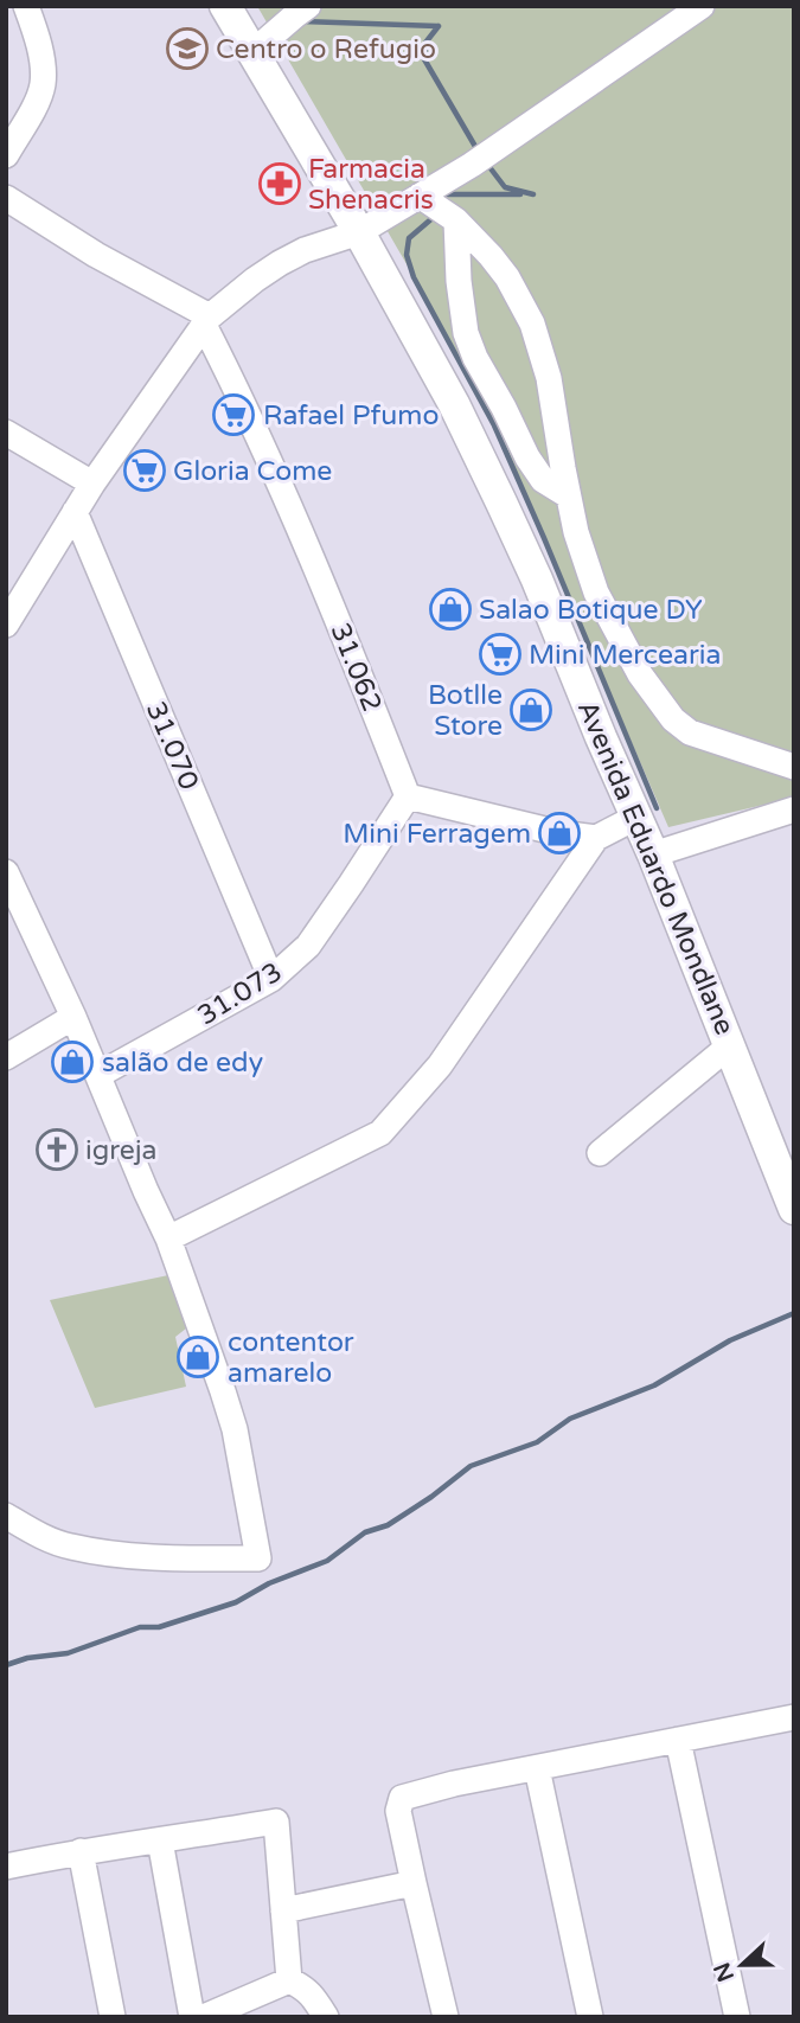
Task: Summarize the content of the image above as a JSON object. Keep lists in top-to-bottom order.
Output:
{
  "streets": {
    "main road": ["Avenida Eduardo Mondlane"],
    "street": ["31.062", "31.070", "31.073"]
  },
  "crossings": [
    ["31.062", "31.073"],
    ["31.070", "31.073"]
  ],
  "places": {
    "school or university": ["Centro o Refugio"],
    "pharmacy": ["Farmacia Shenacris"],
    "supermarket": ["Rafael Pfumo", "Gloria Come", "Mini Mercearia"],
    "shop": [
      "Salao Botique DY",
      "Botlle Store",
      "Mini Ferragem",
      "salão de edy",
      "contentor amarelo"
    ],
    "church": ["igreja"]
  },
  "north": "left"
}
